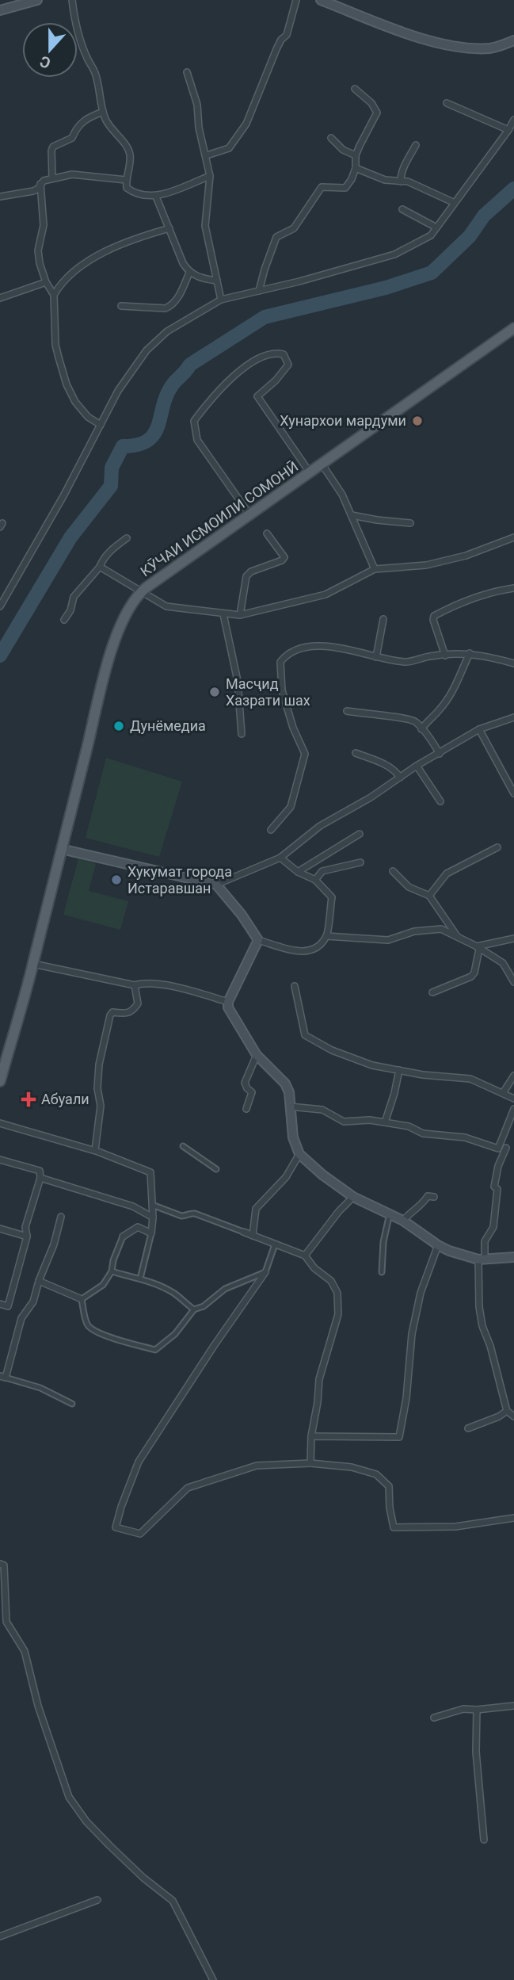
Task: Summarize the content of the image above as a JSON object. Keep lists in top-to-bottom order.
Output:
{
  "streets": {
    "main road": ["КӮЧАИ ИСМОИЛИ СОМОНӢ"]
  },
  "places": {
    "other": [
      "Хунархои мардуми",
      "Масҷид Хазрати шах",
      "Дунёмедиа",
      "Хукумат города Истаравшан"
    ],
    "health": ["Абуали"]
  },
  "north": "bottom"
}
